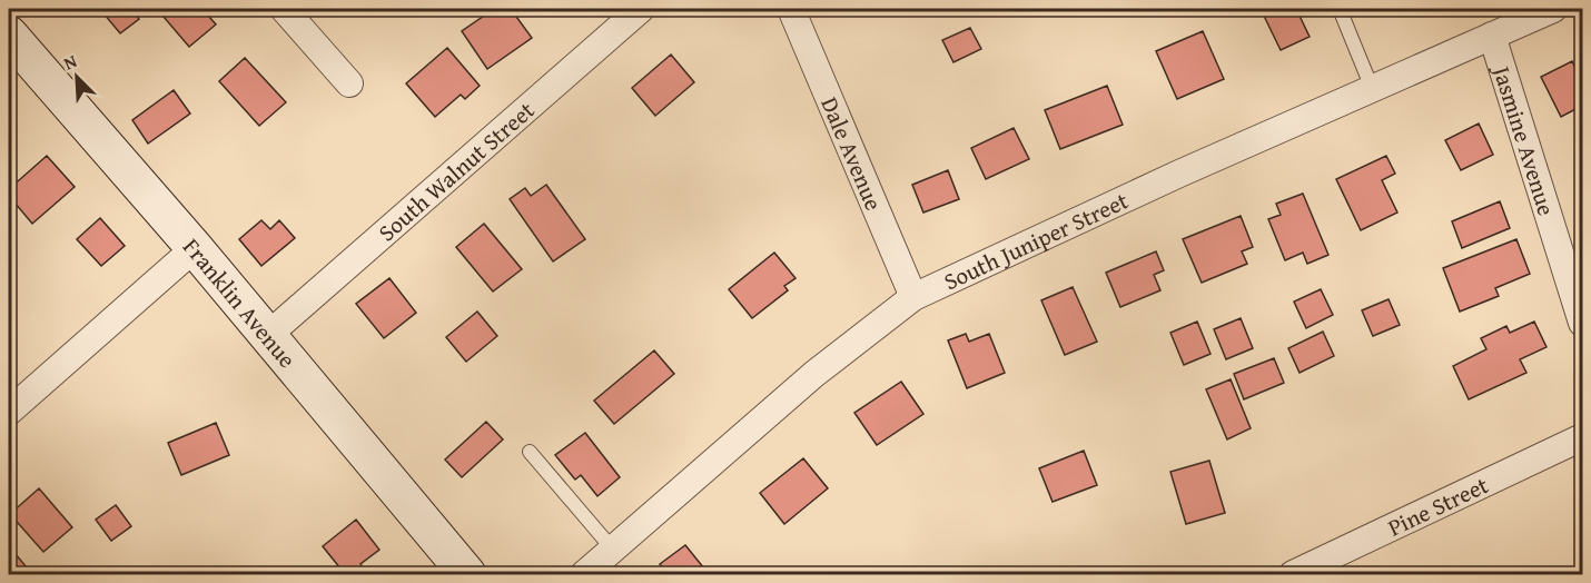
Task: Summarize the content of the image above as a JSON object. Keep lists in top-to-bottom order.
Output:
{
  "streets": {
    "street": [
      "Jasmine Avenue",
      "Dale Avenue",
      "South Walnut Street",
      "South Juniper Street",
      "Franklin Avenue",
      "Pine Street"
    ]
  },
  "crossings": [
    ["Jasmine Avenue", "South Juniper Street"],
    ["Dale Avenue", "South Juniper Street"],
    ["South Walnut Street", "Franklin Avenue"]
  ],
  "north": "top left"
}
